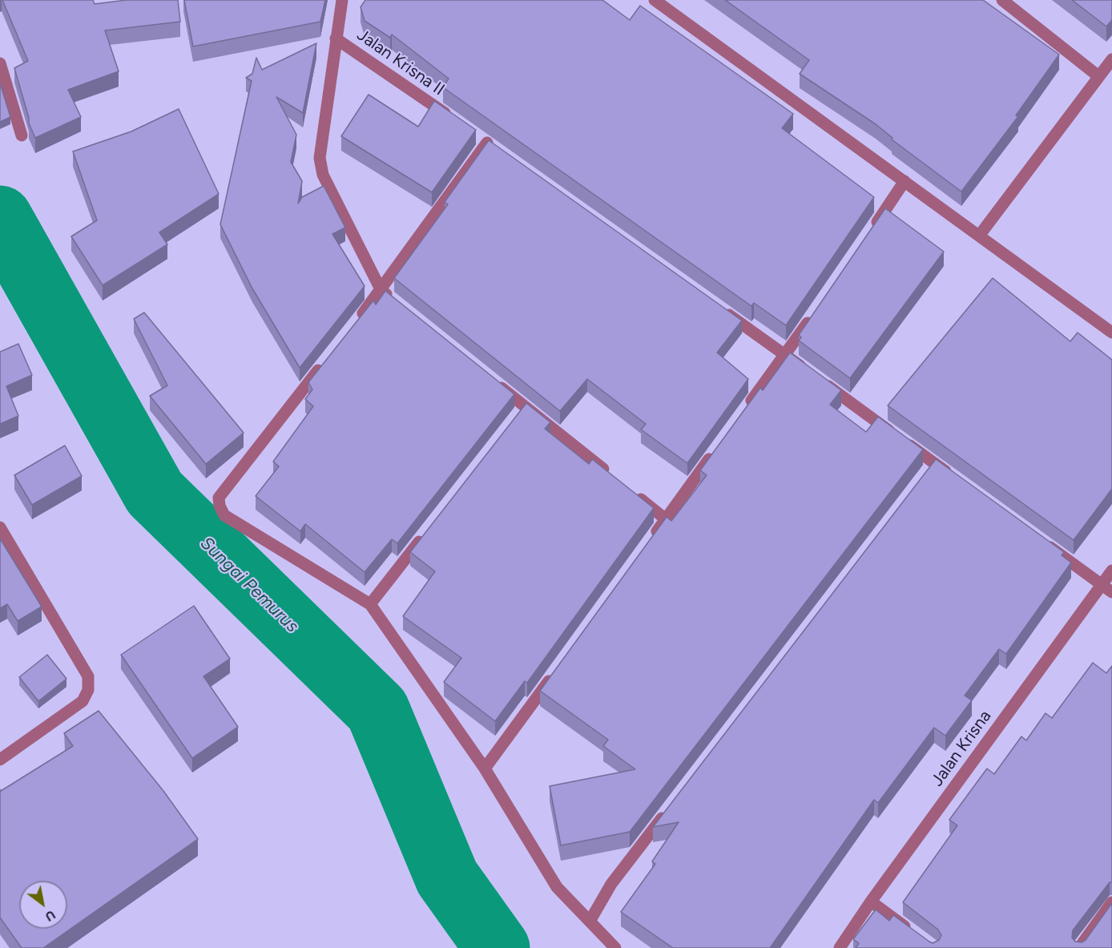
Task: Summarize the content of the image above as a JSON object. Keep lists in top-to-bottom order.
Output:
{
  "streets": {
    "street": ["Jalan Krisna II", "Jalan Krisna"]
  },
  "water": ["Sungai Pemurus"],
  "north": "bottom right"
}
